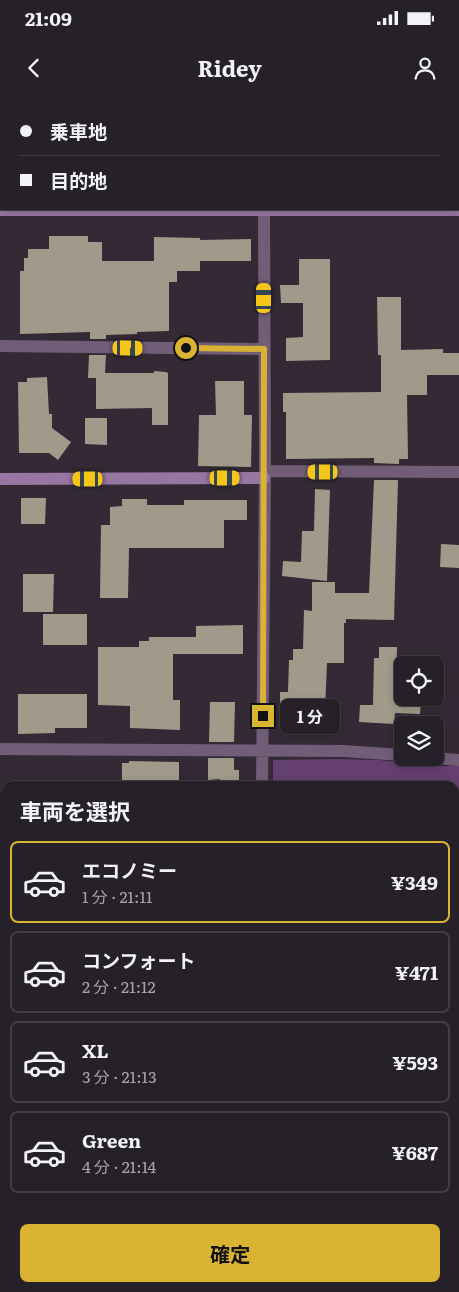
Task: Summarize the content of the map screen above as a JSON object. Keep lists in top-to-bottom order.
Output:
{
  "page": {
    "status": "21:09",
    "header": "Ridey",
    "banner": ["乗車地", "目的地"],
    "bubble": "1 分",
    "heading": "車両を選択",
    "list": [
      {
        "name": "エコノミー",
        "note": "1 分 · 21:11",
        "value": "¥349"
      },
      {
        "name": "コンフォート",
        "note": "2 分 · 21:12",
        "value": "¥471"
      },
      {
        "name": "XL",
        "note": "3 分 · 21:13",
        "value": "¥593"
      },
      {
        "name": "Green",
        "note": "4 分 · 21:14",
        "value": "¥687"
      }
    ],
    "buttons": "確定"
  }
}
